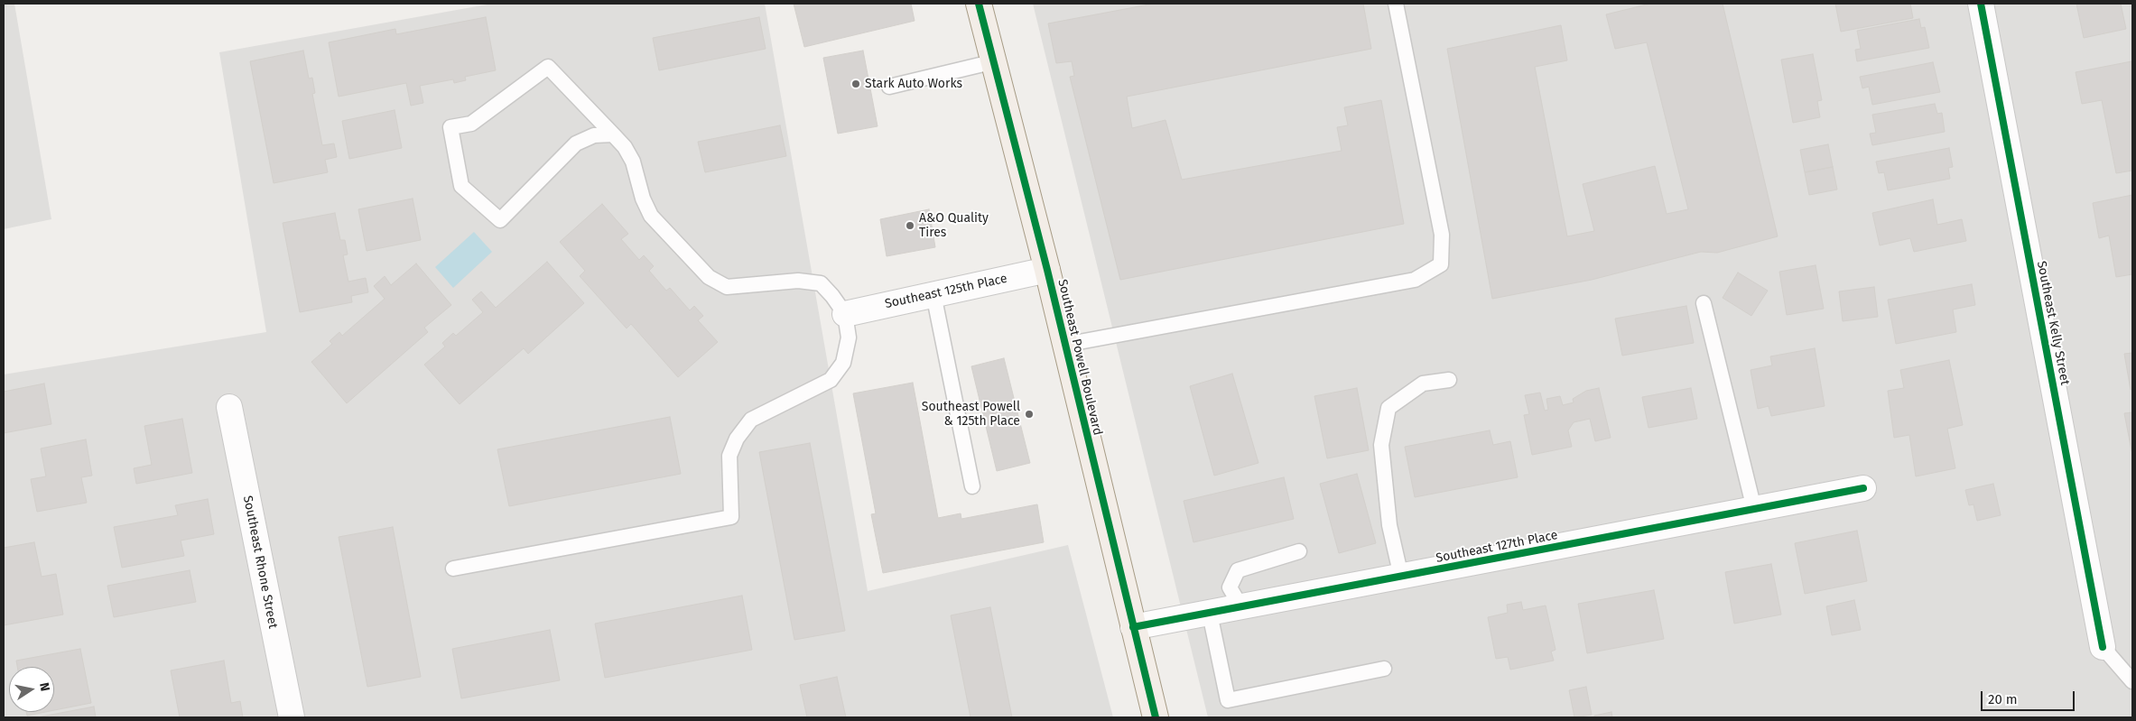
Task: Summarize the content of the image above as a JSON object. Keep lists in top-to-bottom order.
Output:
{
  "streets": {
    "main road": ["Southeast Powell Boulevard"],
    "street": [
      "Southeast 125th Place",
      "Southeast Kelly Street",
      "Southeast 127th Place",
      "Southeast Rhone Street"
    ]
  },
  "crossings": [
    ["Southeast 125th Place", "Southeast Powell Boulevard"],
    ["Southeast Powell Boulevard", "Southeast 127th Place"]
  ],
  "places": ["Stark Auto Works", "A&O Quality Tires", "Southeast Powell & 125th Place"],
  "scale_bar": "20 m",
  "north": "right"
}
